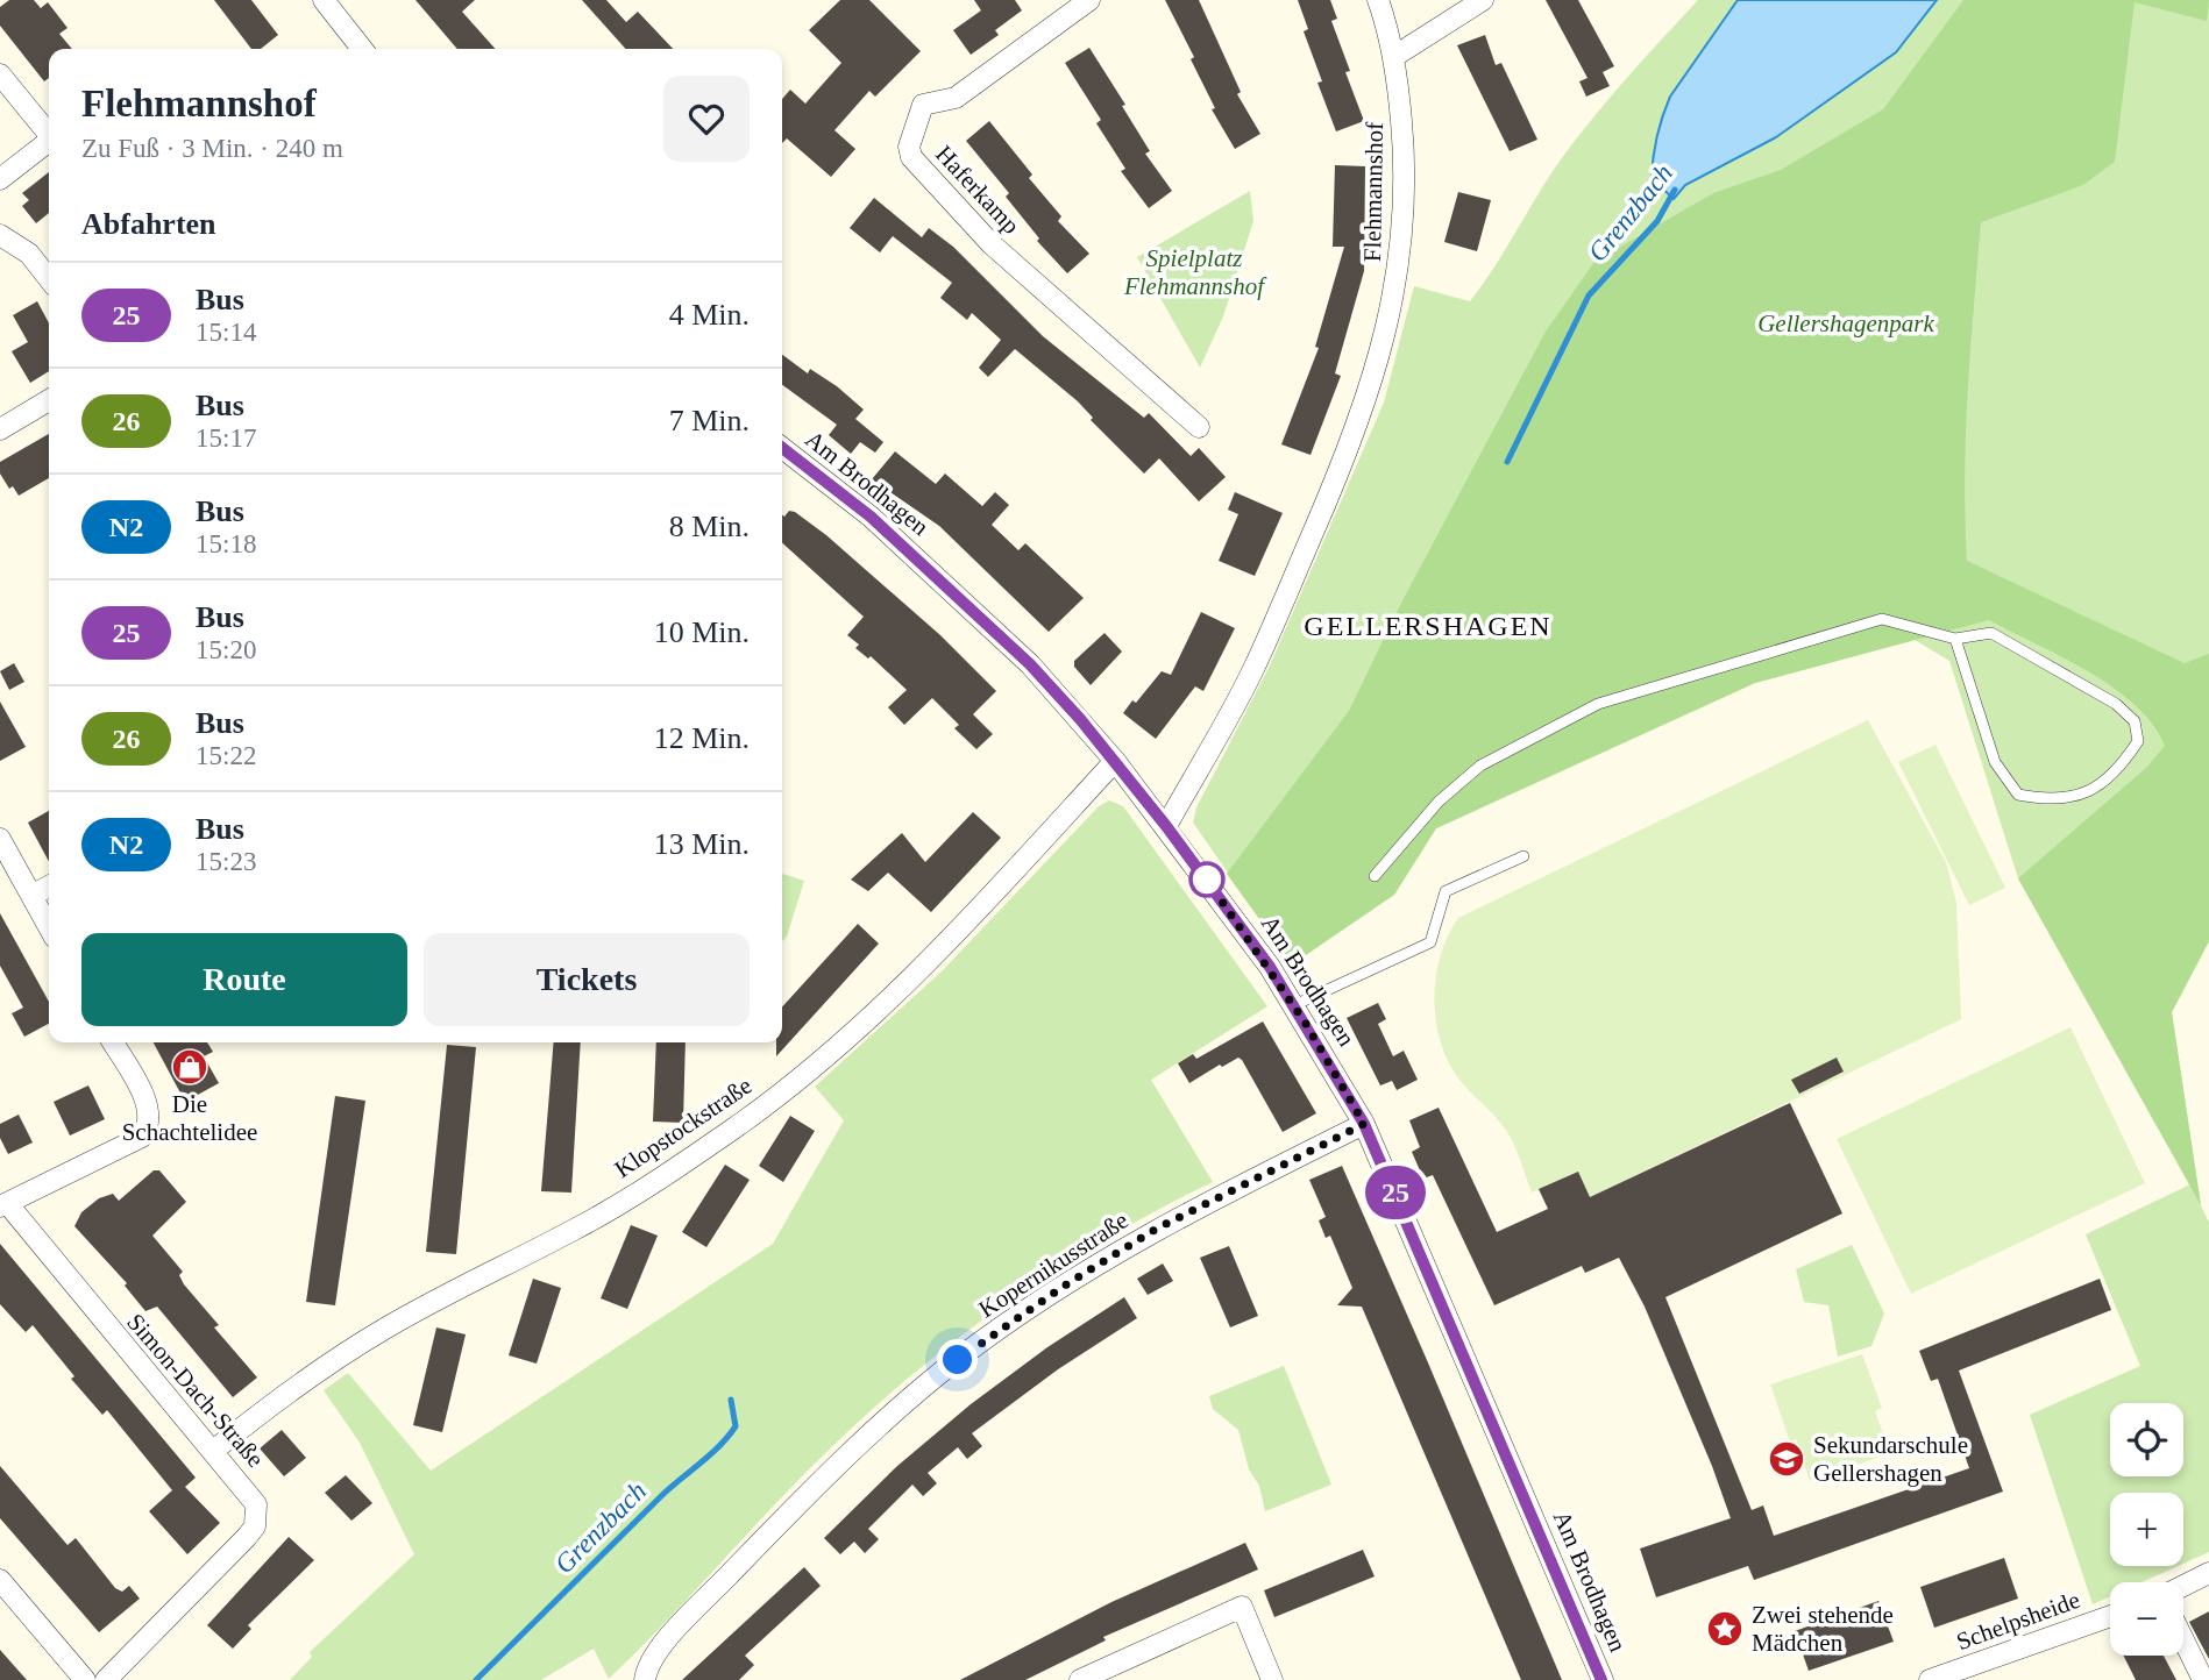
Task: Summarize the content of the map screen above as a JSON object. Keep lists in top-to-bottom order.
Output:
{
  "streets": {
    "street": [
      "Haferkamp",
      "Flehmannshof",
      "Am Brodhagen",
      "Klopstockstraße",
      "Kopernikusstraße",
      "Simon-Dach-Straße",
      "Schelpsheide"
    ]
  },
  "crossings": [
    ["Flehmannshof", "Am Brodhagen"],
    ["Am Brodhagen", "Klopstockstraße"],
    ["Am Brodhagen", "Kopernikusstraße"],
    ["Klopstockstraße", "Simon-Dach-Straße"]
  ],
  "districts": ["GELLERSHAGEN"],
  "water": ["Grenzbach"],
  "parks": ["Spielplatz Flehmannshof", "Gellershagenpark"],
  "places": {
    "shop": ["Die Schachtelidee"],
    "school or university": ["Sekundarschule Gellershagen"],
    "place": ["Zwei stehende Mädchen"]
  },
  "lines": ["bus line 25"],
  "page": {
    "on_map": "25",
    "heading": [
      ["Flehmannshof", "Zu Fuß · 3 Min. · 240 m"],
      "Abfahrten"
    ],
    "list": [
      {
        "mark": "25",
        "name": "Bus",
        "note": "15:14",
        "value": "4 Min."
      },
      {
        "mark": "26",
        "name": "Bus",
        "note": "15:17",
        "value": "7 Min."
      },
      {
        "mark": "N2",
        "name": "Bus",
        "note": "15:18",
        "value": "8 Min."
      },
      {
        "mark": "25",
        "name": "Bus",
        "note": "15:20",
        "value": "10 Min."
      },
      {
        "mark": "26",
        "name": "Bus",
        "note": "15:22",
        "value": "12 Min."
      },
      {
        "mark": "N2",
        "name": "Bus",
        "note": "15:23",
        "value": "13 Min."
      }
    ],
    "buttons": ["Route", "Tickets"],
    "map_buttons": ["+", "−"]
  }
}
